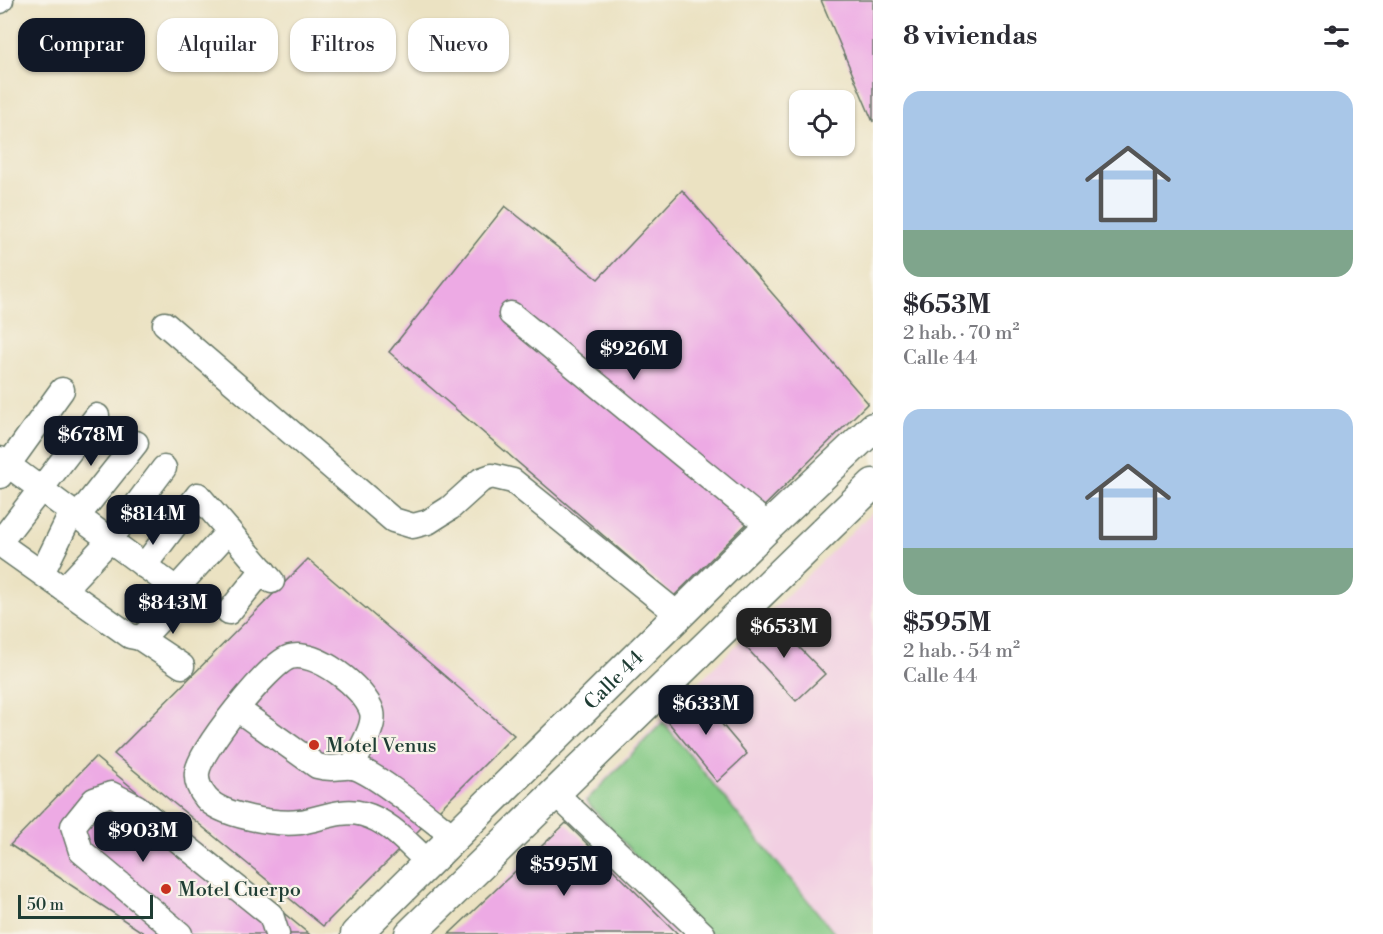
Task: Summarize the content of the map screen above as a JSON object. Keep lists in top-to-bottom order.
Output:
{
  "streets": {
    "main road": ["Calle 44"]
  },
  "places": ["Motel Venus", "Motel Cuerpo"],
  "scale_bar": "50 m",
  "page": {
    "heading": "8 viviendas",
    "chip": [
      "Comprar",
      "Alquilar",
      "Filtros",
      "Nuevo"
    ],
    "list": [
      {
        "name": "$653M",
        "note": "2 hab. · 70 m² · Calle 44"
      },
      {
        "name": "$595M",
        "note": "2 hab. · 54 m² · Calle 44"
      }
    ],
    "price": [
      "$926M",
      "$678M",
      "$814M",
      "$843M",
      "$653M",
      "$633M",
      "$903M",
      "$595M"
    ],
    "scale": "50 m"
  }
}
